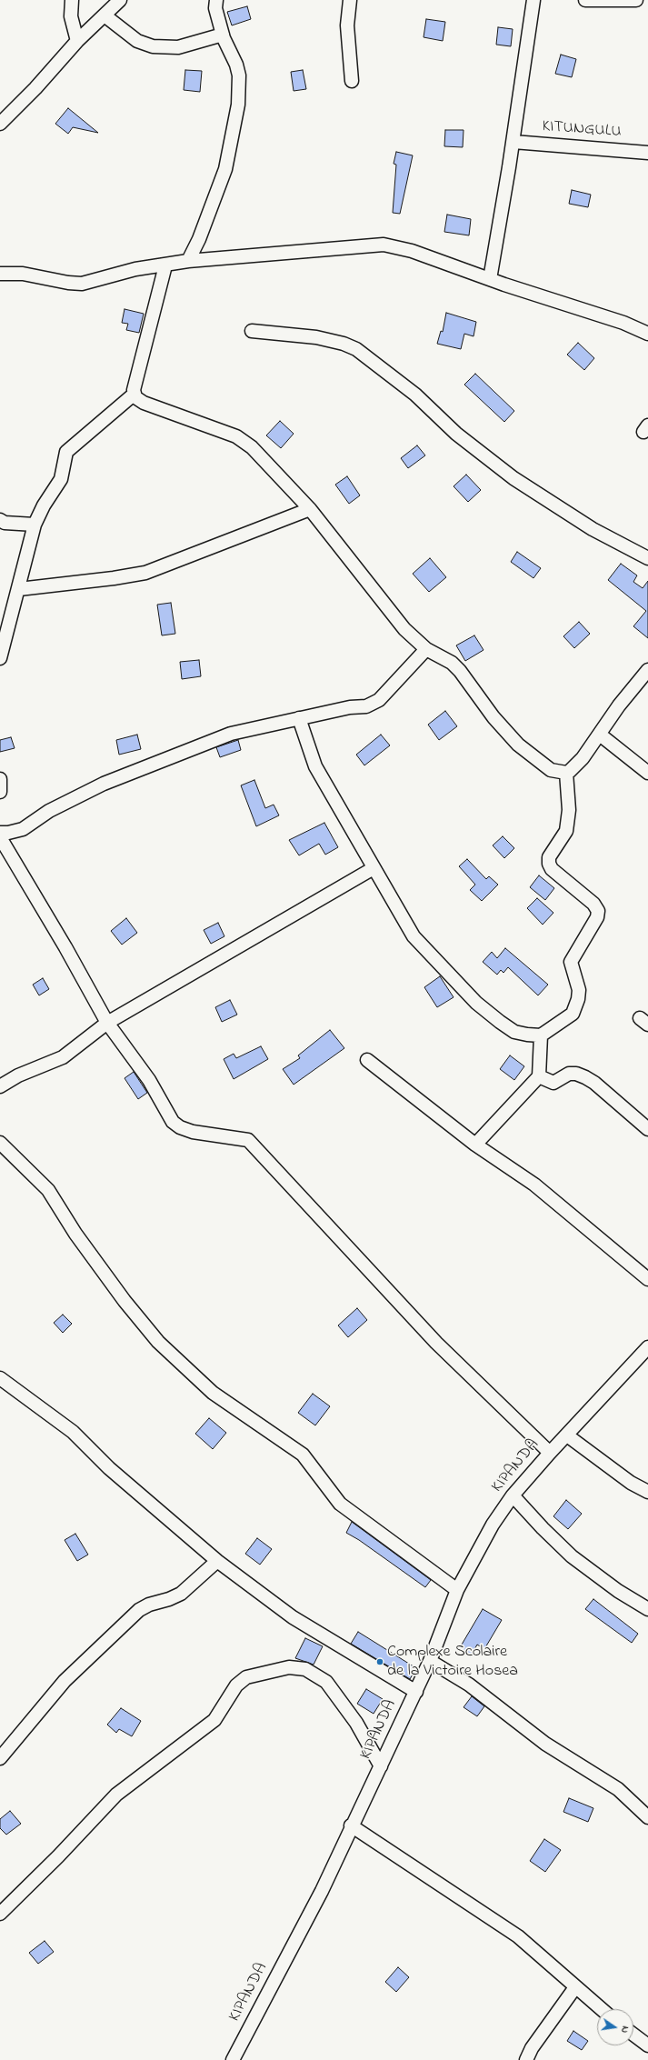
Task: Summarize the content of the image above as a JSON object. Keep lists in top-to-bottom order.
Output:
{
  "streets": {
    "street": ["KITUNGULU", "KIPANDA"]
  },
  "places": ["Complexe Scolaire de la Victoire Hosea"],
  "north": "right"
}
